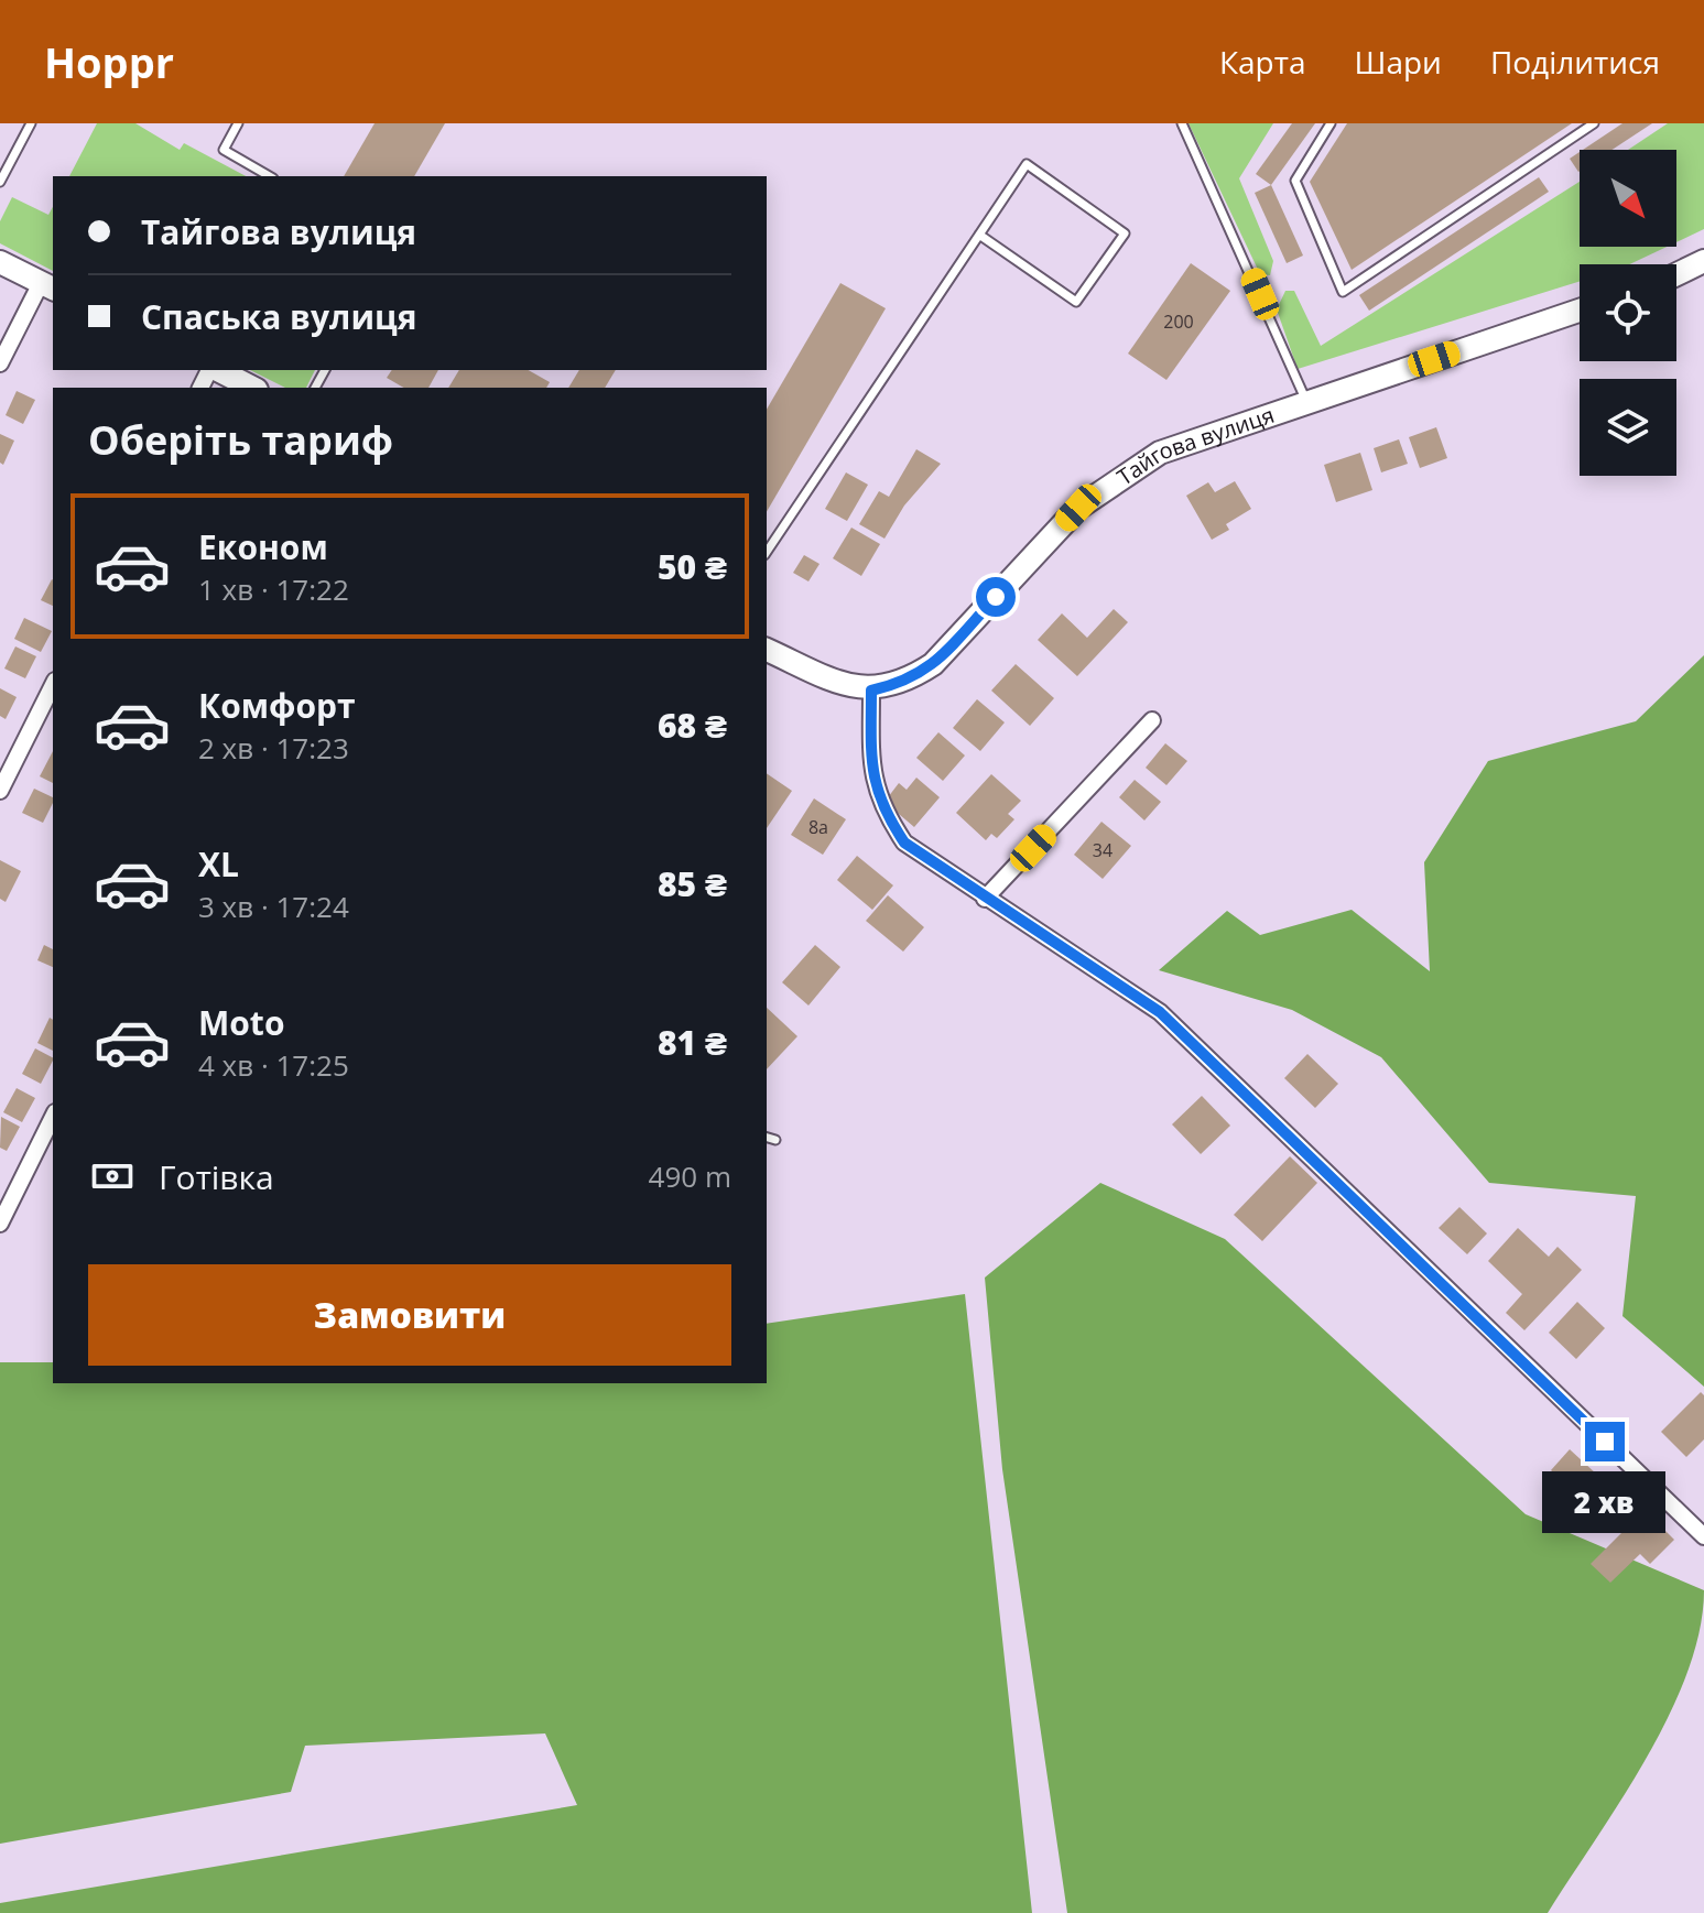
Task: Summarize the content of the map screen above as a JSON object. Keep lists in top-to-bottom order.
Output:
{
  "streets": {
    "street": ["Тайгова вулиця"]
  },
  "house_numbers": ["200", "8а", "34"],
  "north": "bottom right",
  "page": {
    "header": "Hoppr",
    "nav": ["Карта", "Шари", "Поділитися"],
    "banner": ["Тайгова вулиця", "Спаська вулиця"],
    "heading": "Оберіть тариф",
    "list": [
      {
        "name": "Економ",
        "note": "1 хв · 17:22",
        "value": "50 ₴"
      },
      {
        "name": "Комфорт",
        "note": "2 хв · 17:23",
        "value": "68 ₴"
      },
      {
        "name": "XL",
        "note": "3 хв · 17:24",
        "value": "85 ₴"
      },
      {
        "name": "Moto",
        "note": "4 хв · 17:25",
        "value": "81 ₴"
      }
    ],
    "pay": ["Готівка", "490 m"],
    "buttons": "Замовити",
    "bubble": "2 хв"
  }
}
